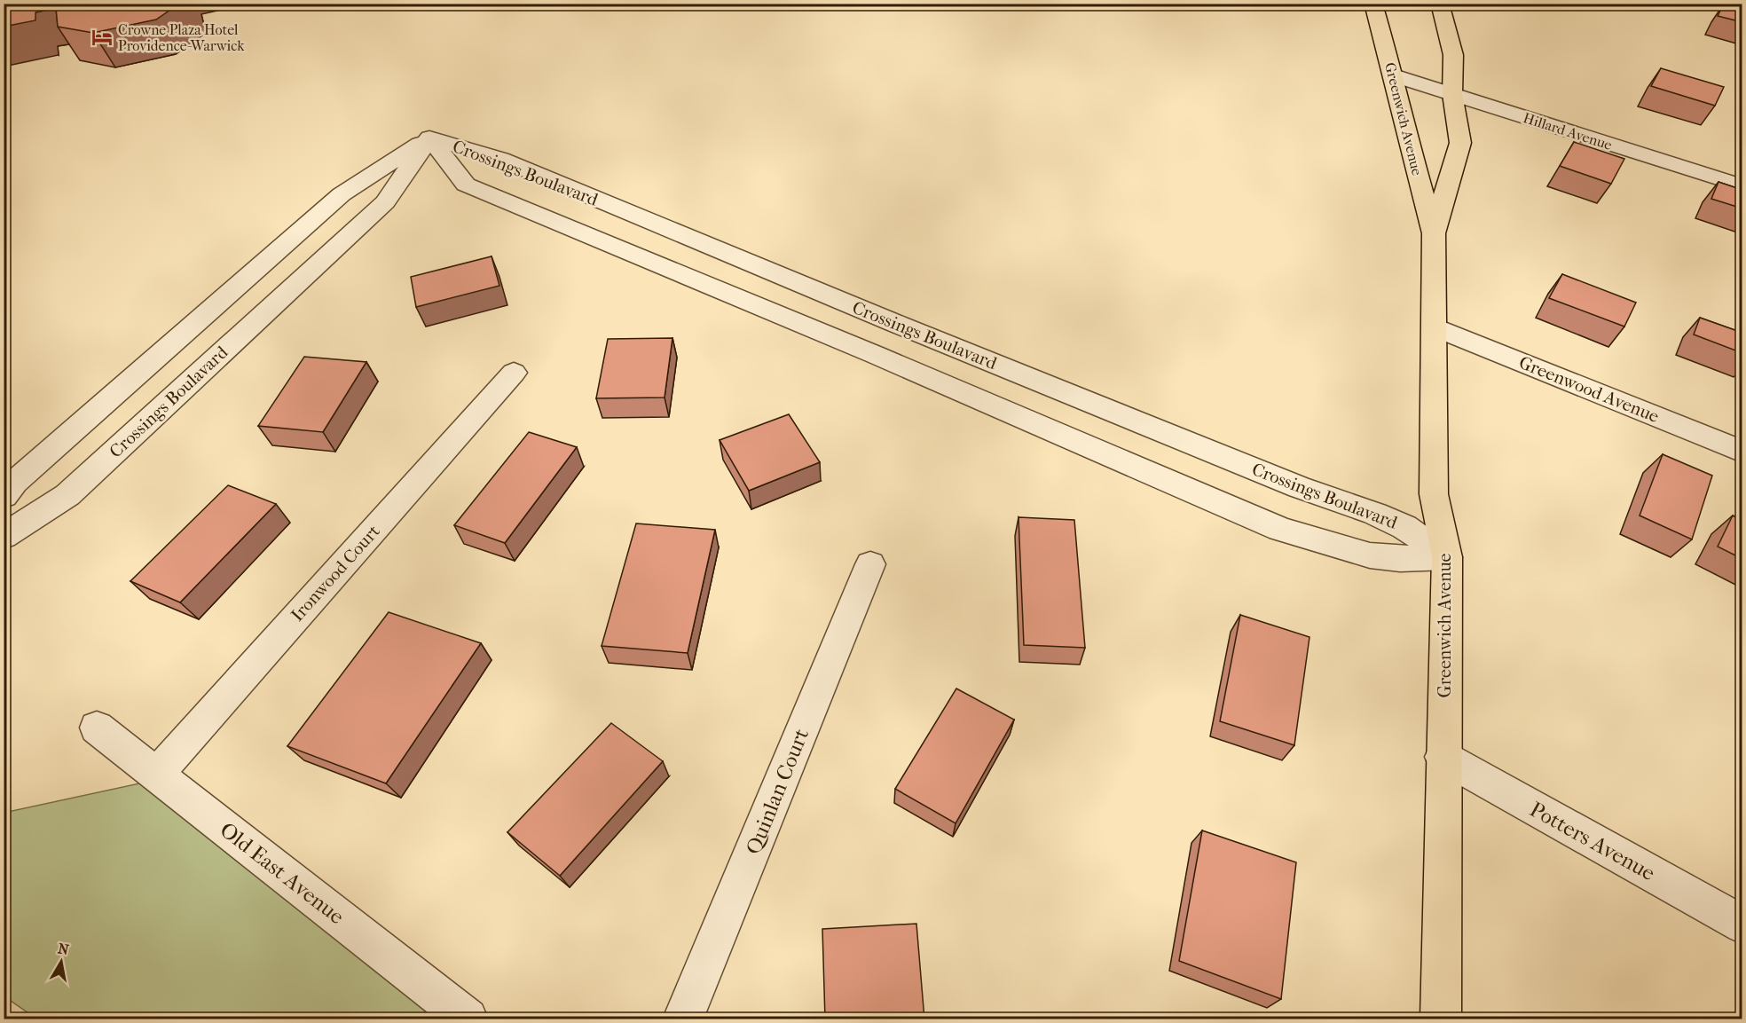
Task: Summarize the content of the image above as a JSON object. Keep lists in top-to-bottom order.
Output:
{
  "streets": {
    "main road": ["Greenwich Avenue"],
    "street": [
      "Hillard Avenue",
      "Crossings Boulavard",
      "Greenwood Avenue",
      "Ironwood Court",
      "Quinlan Court",
      "Potters Avenue",
      "Old East Avenue"
    ]
  },
  "crossings": [
    ["Greenwich Avenue", "Hillard Avenue"],
    ["Greenwich Avenue", "Crossings Boulavard"],
    ["Greenwich Avenue", "Greenwood Avenue"],
    ["Greenwich Avenue", "Potters Avenue"],
    ["Ironwood Court", "Old East Avenue"]
  ],
  "places": {
    "hotel": ["Crowne Plaza Hotel Providence-Warwick"]
  },
  "north": "top"
}
